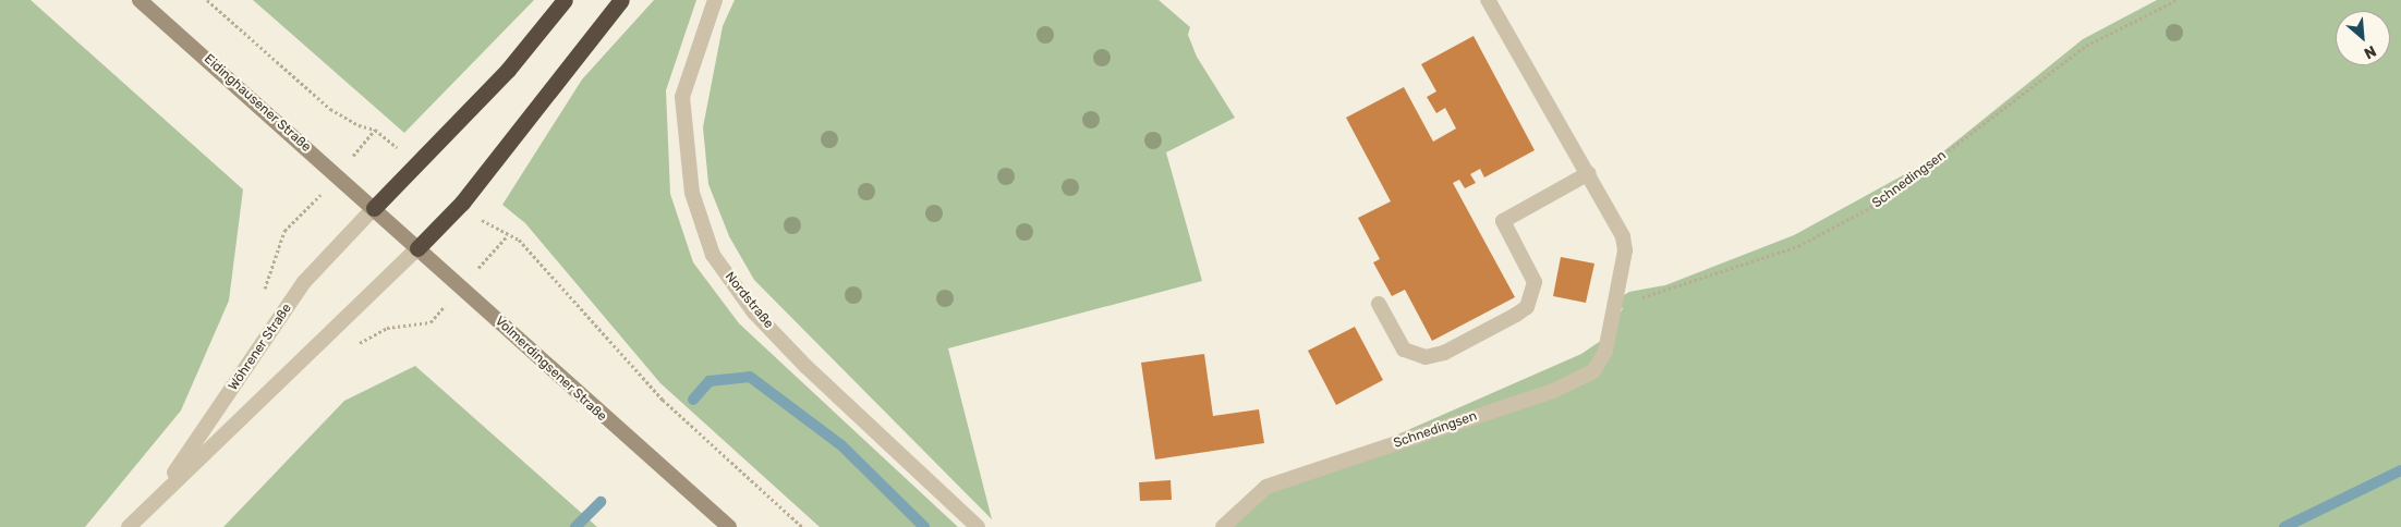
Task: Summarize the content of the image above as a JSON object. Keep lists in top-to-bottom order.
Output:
{
  "streets": {
    "main road": ["Eidinghausener Straße", "Volmerdingsener Straße"],
    "street": ["Schnedingsen", "Nordstraße", "Wöhrener Straße"]
  },
  "crossings": [
    ["Eidinghausener Straße", "Wöhrener Straße"],
    ["Eidinghausener Straße", "Volmerdingsener Straße"],
    ["Wöhrener Straße", "Volmerdingsener Straße"]
  ],
  "north": "bottom right"
}
